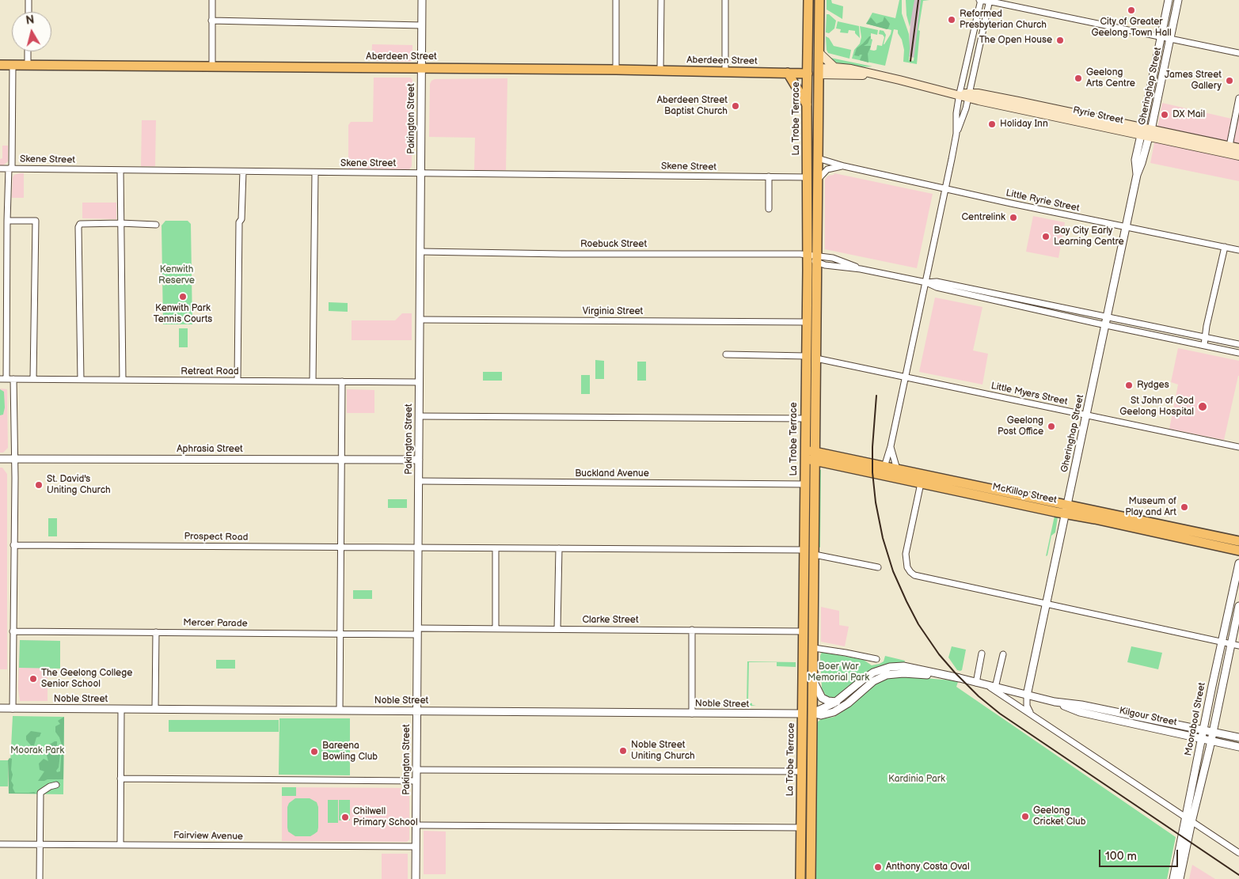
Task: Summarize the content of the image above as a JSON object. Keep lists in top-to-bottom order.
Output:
{
  "streets": {
    "main road": [
      "Aberdeen Street",
      "Ryrie Street",
      "La Trobe Terrace",
      "McKillop Street"
    ],
    "street": [
      "Gheringhap Street",
      "Pakington Street",
      "Skene Street",
      "Little Ryrie Street",
      "Roebuck Street",
      "Virginia Street",
      "Retreat Road",
      "Little Myers Street",
      "Aphrasia Street",
      "Buckland Avenue",
      "Prospect Road",
      "Clarke Street",
      "Mercer Parade",
      "Noble Street",
      "Kilgour Street",
      "Moorabool Street",
      "Fairview Avenue"
    ]
  },
  "crossings": [
    ["Aberdeen Street", "Ryrie Street"],
    ["Aberdeen Street", "Pakington Street"],
    ["Aberdeen Street", "La Trobe Terrace"],
    ["Gheringhap Street", "Ryrie Street"],
    ["Gheringhap Street", "Little Ryrie Street"],
    ["Gheringhap Street", "Little Myers Street"],
    ["Gheringhap Street", "McKillop Street"],
    ["Gheringhap Street", "Kilgour Street"],
    ["Pakington Street", "Skene Street"],
    ["Pakington Street", "Roebuck Street"],
    ["Pakington Street", "Virginia Street"],
    ["Pakington Street", "Retreat Road"],
    ["Pakington Street", "Aphrasia Street"],
    ["Pakington Street", "Buckland Avenue"],
    ["Pakington Street", "Prospect Road"],
    ["Pakington Street", "Clarke Street"],
    ["Pakington Street", "Mercer Parade"],
    ["Pakington Street", "Noble Street"],
    ["Pakington Street", "Fairview Avenue"],
    ["La Trobe Terrace", "Skene Street"],
    ["La Trobe Terrace", "Roebuck Street"],
    ["La Trobe Terrace", "Virginia Street"],
    ["La Trobe Terrace", "Buckland Avenue"],
    ["La Trobe Terrace", "McKillop Street"],
    ["La Trobe Terrace", "Prospect Road"],
    ["La Trobe Terrace", "Clarke Street"],
    ["La Trobe Terrace", "Noble Street"],
    ["Clarke Street", "Mercer Parade"],
    ["Kilgour Street", "Moorabool Street"]
  ],
  "parks": [
    "Kenwith Reserve",
    "Boer War Memorial Park",
    "Moorak Park",
    "Kardinia Park"
  ],
  "places": [
    "City of Greater Geelong Town Hall",
    "Reformed Presbyterian Church",
    "The Open House",
    "Geelong Arts Centre",
    "James Street Gallery",
    "Aberdeen Street Baptist Church",
    "DX Mail",
    "Holiday Inn",
    "Centrelink",
    "Bay City Early Learning Centre",
    "Kenwith Park Tennis Courts",
    "Rydges",
    "St John of God Geelong Hospital",
    "Geelong Post Office",
    "St. David's Uniting Church",
    "Museum of Play and Art",
    "The Geelong College Senior School",
    "Noble Street Uniting Church",
    "Bareena Bowling Club",
    "Geelong Cricket Club",
    "Chilwell Primary School",
    "Anthony Costa Oval"
  ],
  "scale_bar": "100 m",
  "north": "top"
}
